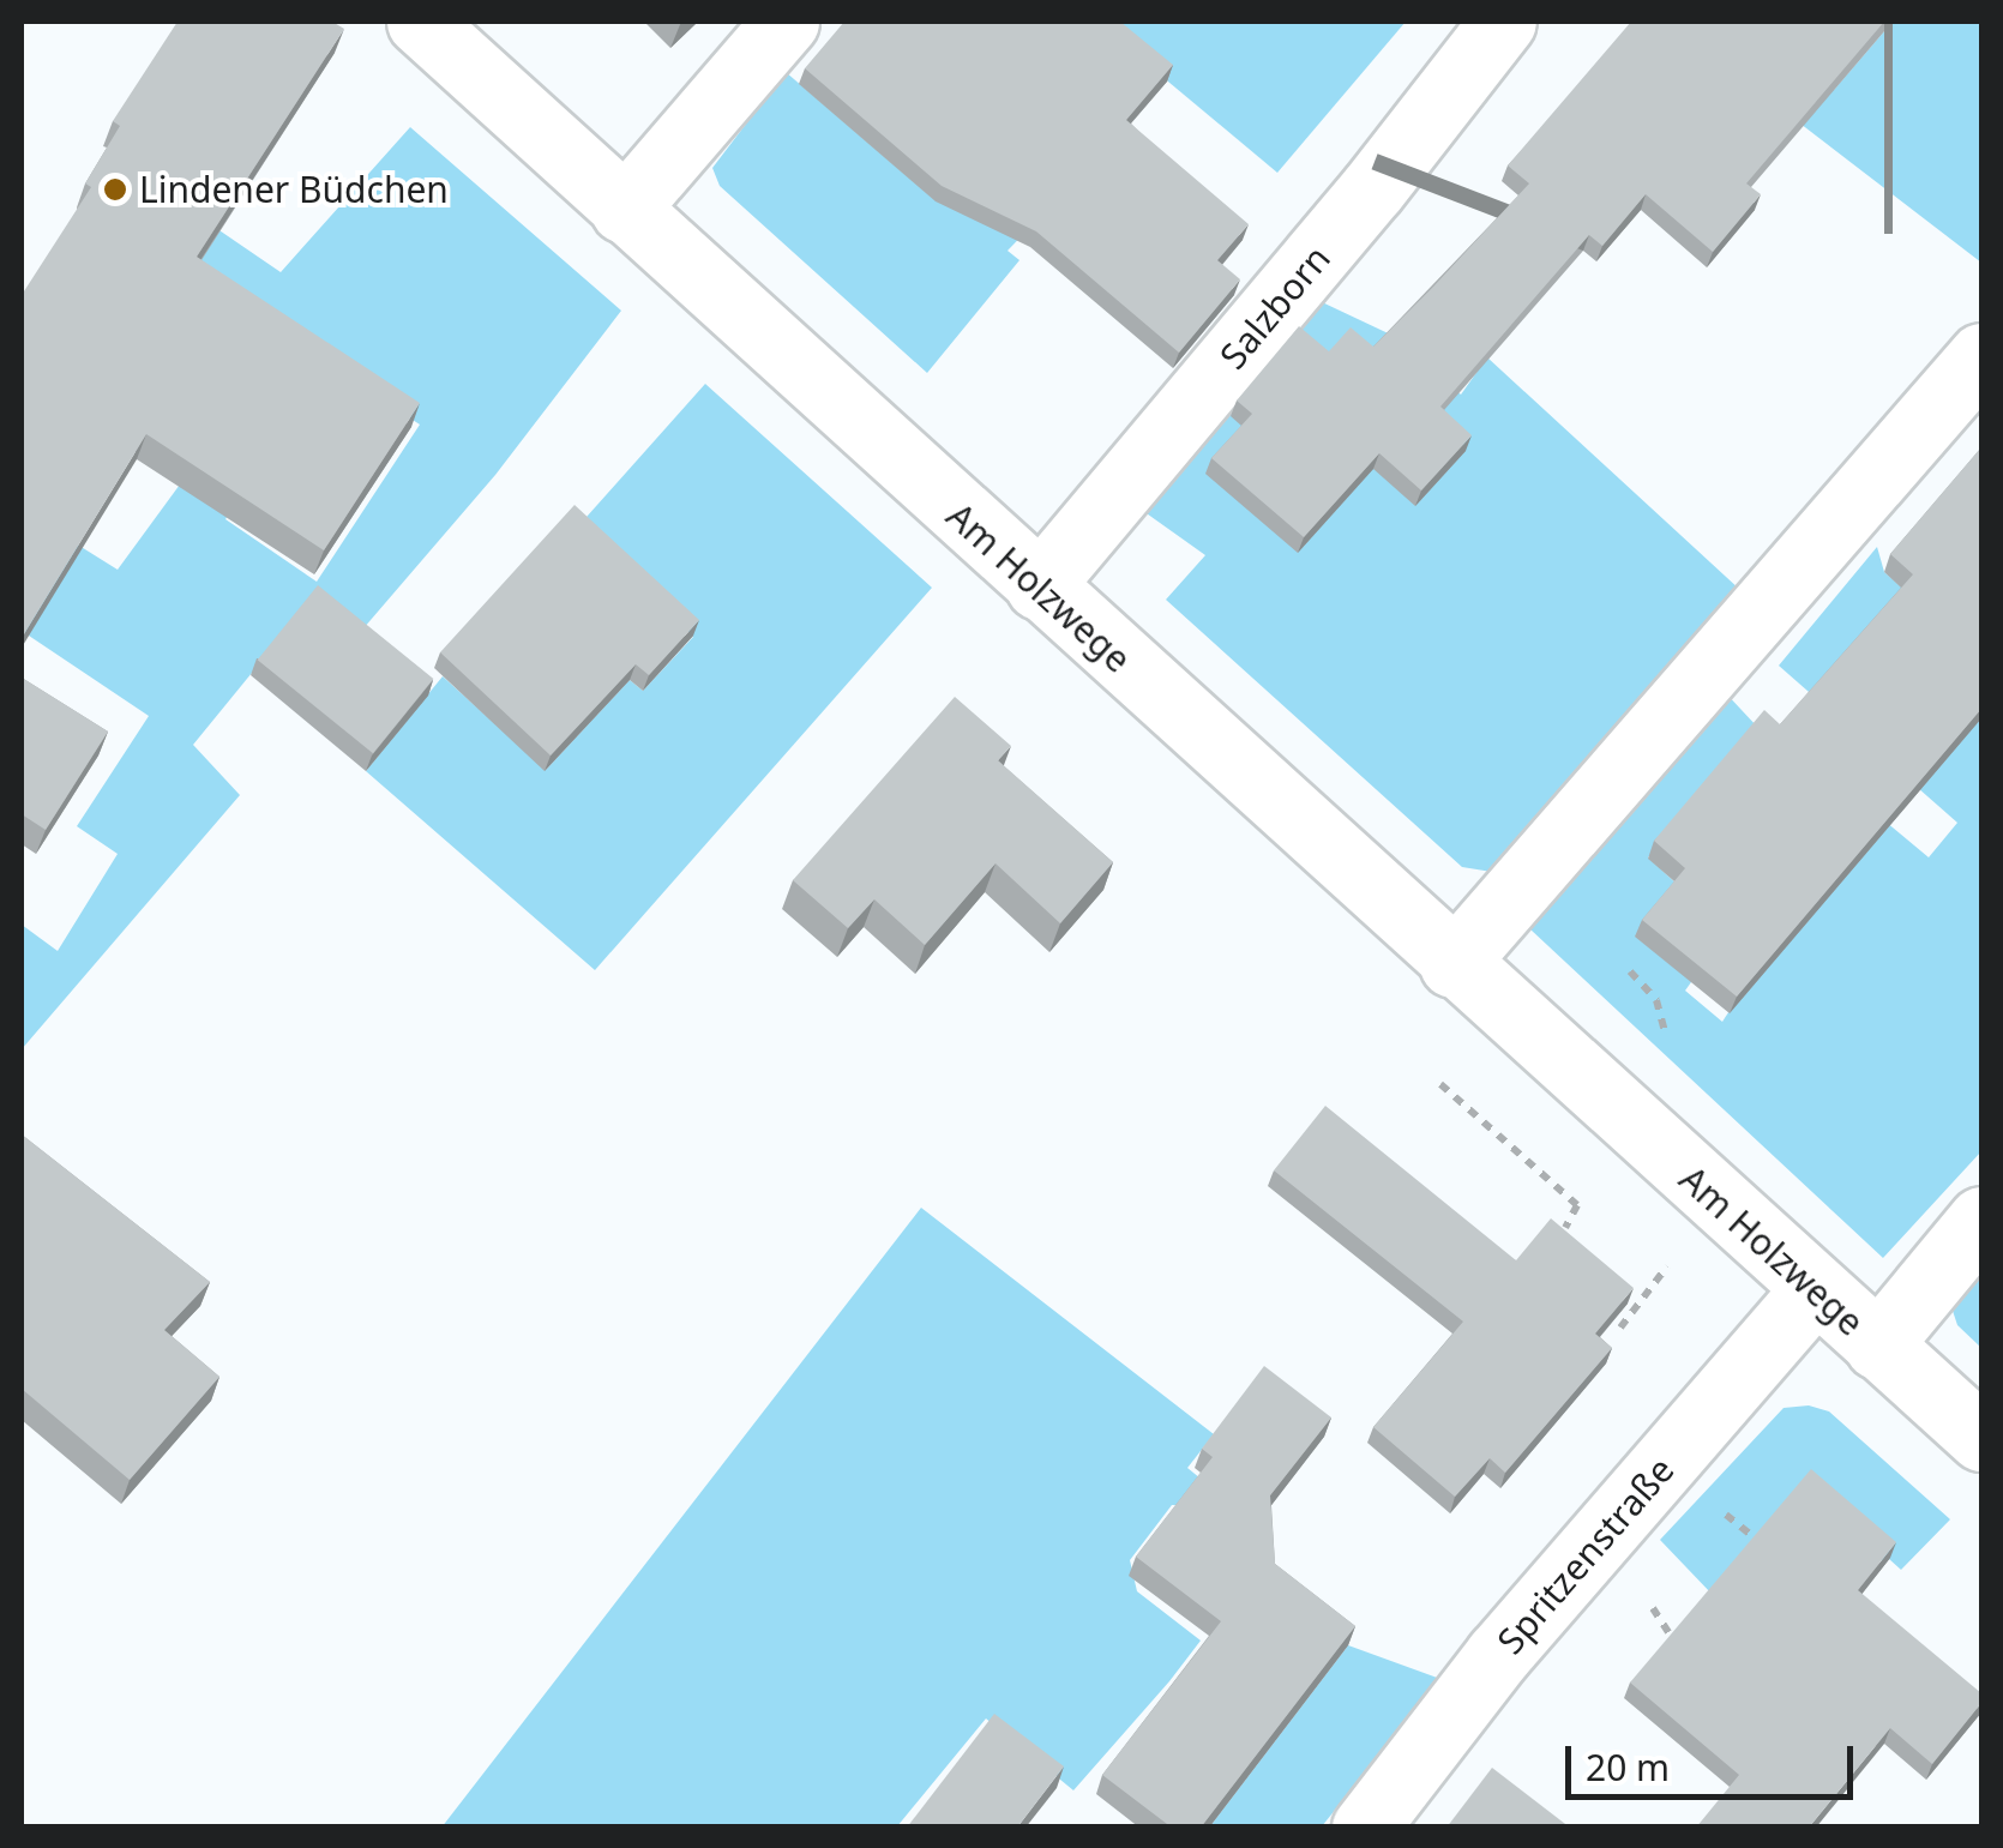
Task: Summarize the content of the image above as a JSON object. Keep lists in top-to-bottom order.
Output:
{
  "streets": {
    "street": ["Salzborn", "Am Holzwege", "Spritzenstraße"]
  },
  "crossings": [
    ["Salzborn", "Am Holzwege"],
    ["Am Holzwege", "Spritzenstraße"]
  ],
  "places": ["Lindener Büdchen"],
  "scale_bar": "20 m"
}
